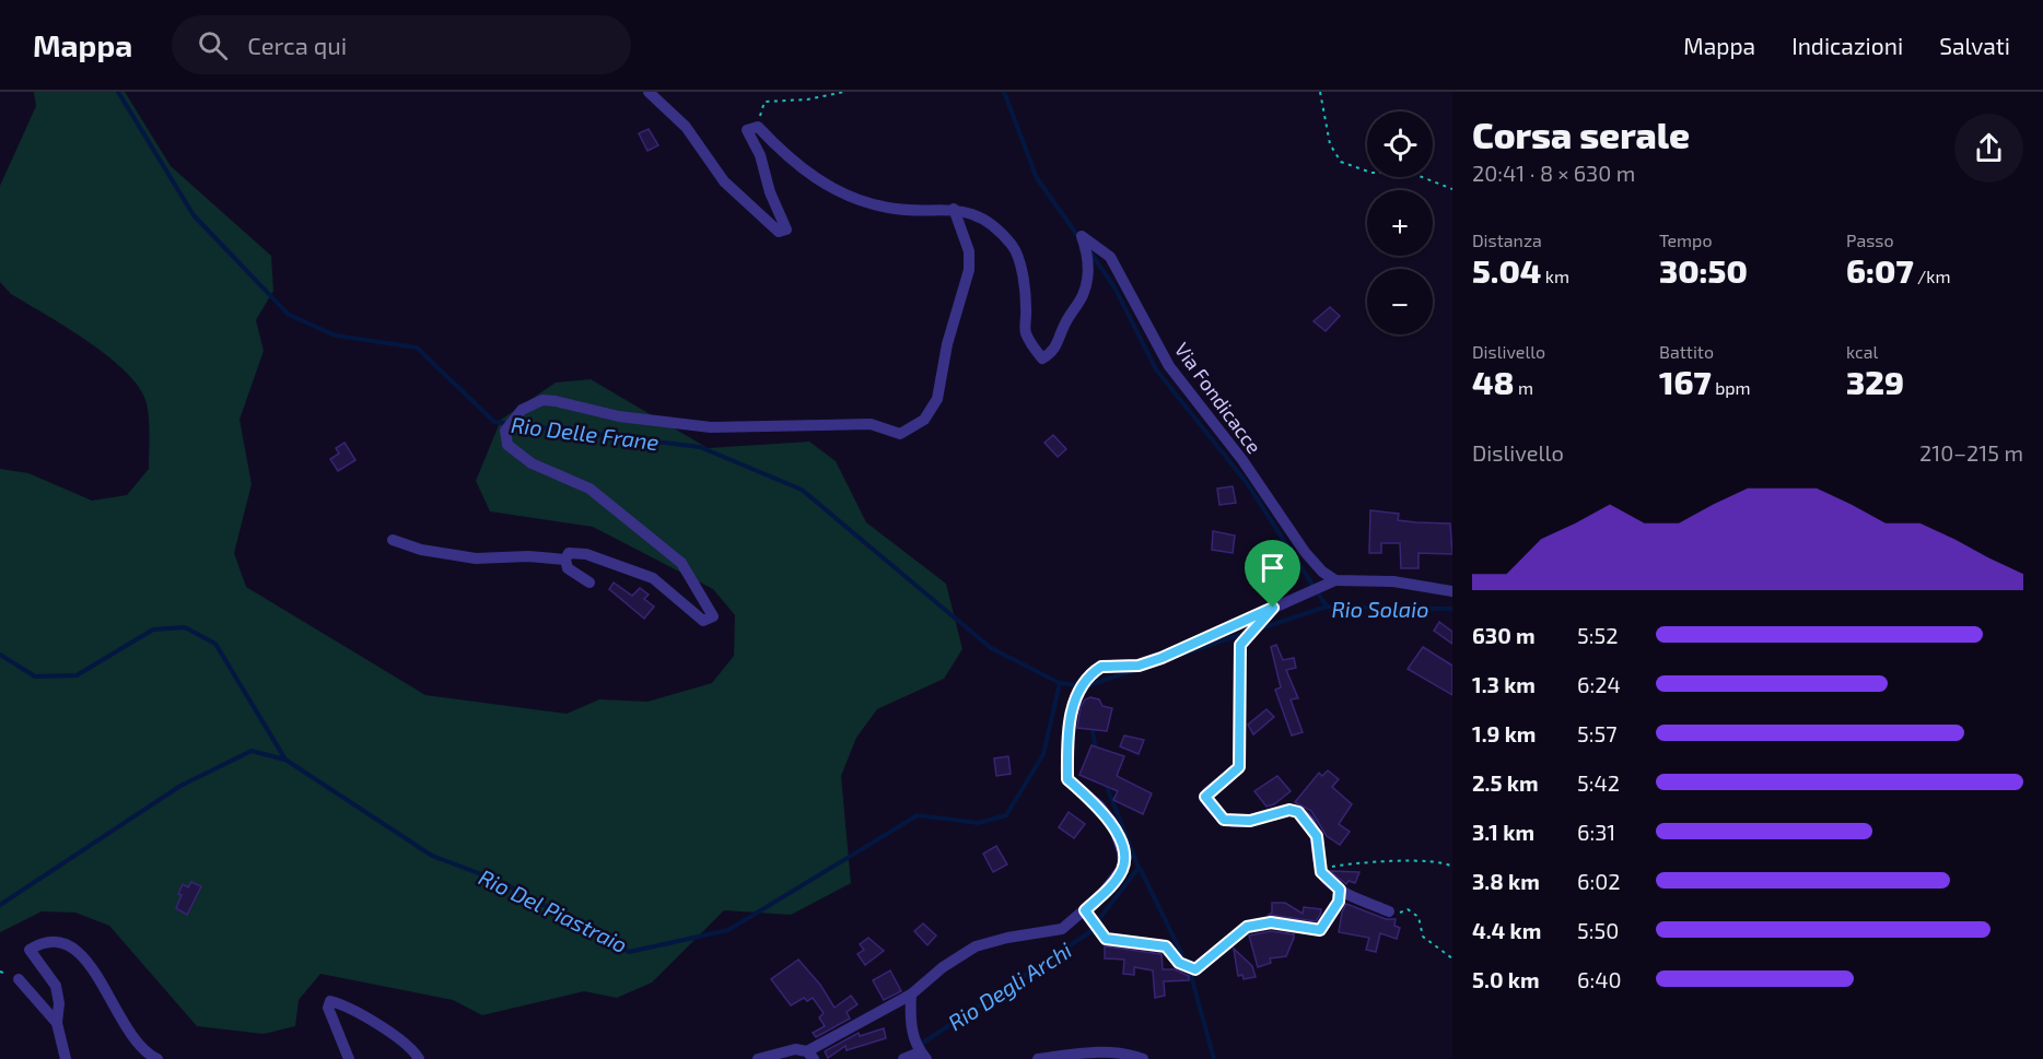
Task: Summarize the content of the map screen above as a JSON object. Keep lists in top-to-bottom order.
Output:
{
  "streets": {
    "street": ["Via Fondicacce"]
  },
  "water": [
    "Rio Delle Frane",
    "Rio Solaio",
    "Rio Del Piastraio",
    "Rio Degli Archi"
  ],
  "page": {
    "header": "Mappa",
    "search": "Cerca qui",
    "nav": ["Mappa", "Indicazioni", "Salvati"],
    "heading": ["Corsa serale", "20:41 · 8 × 630 m"],
    "map_buttons": ["+", "−"],
    "stats": [
      ["Distanza", "5.04 km"],
      ["Tempo", "30:50"],
      ["Passo", "6:07 /km"],
      ["Dislivello", "48 m"],
      ["Battito", "167 bpm"],
      ["kcal", "329"]
    ],
    "chart": ["Dislivello", "210–215 m"],
    "list": [
      {
        "name": "630 m",
        "note": "5:52"
      },
      {
        "name": "1.3 km",
        "note": "6:24"
      },
      {
        "name": "1.9 km",
        "note": "5:57"
      },
      {
        "name": "2.5 km",
        "note": "5:42"
      },
      {
        "name": "3.1 km",
        "note": "6:31"
      },
      {
        "name": "3.8 km",
        "note": "6:02"
      },
      {
        "name": "4.4 km",
        "note": "5:50"
      },
      {
        "name": "5.0 km",
        "note": "6:40"
      }
    ]
  }
}
